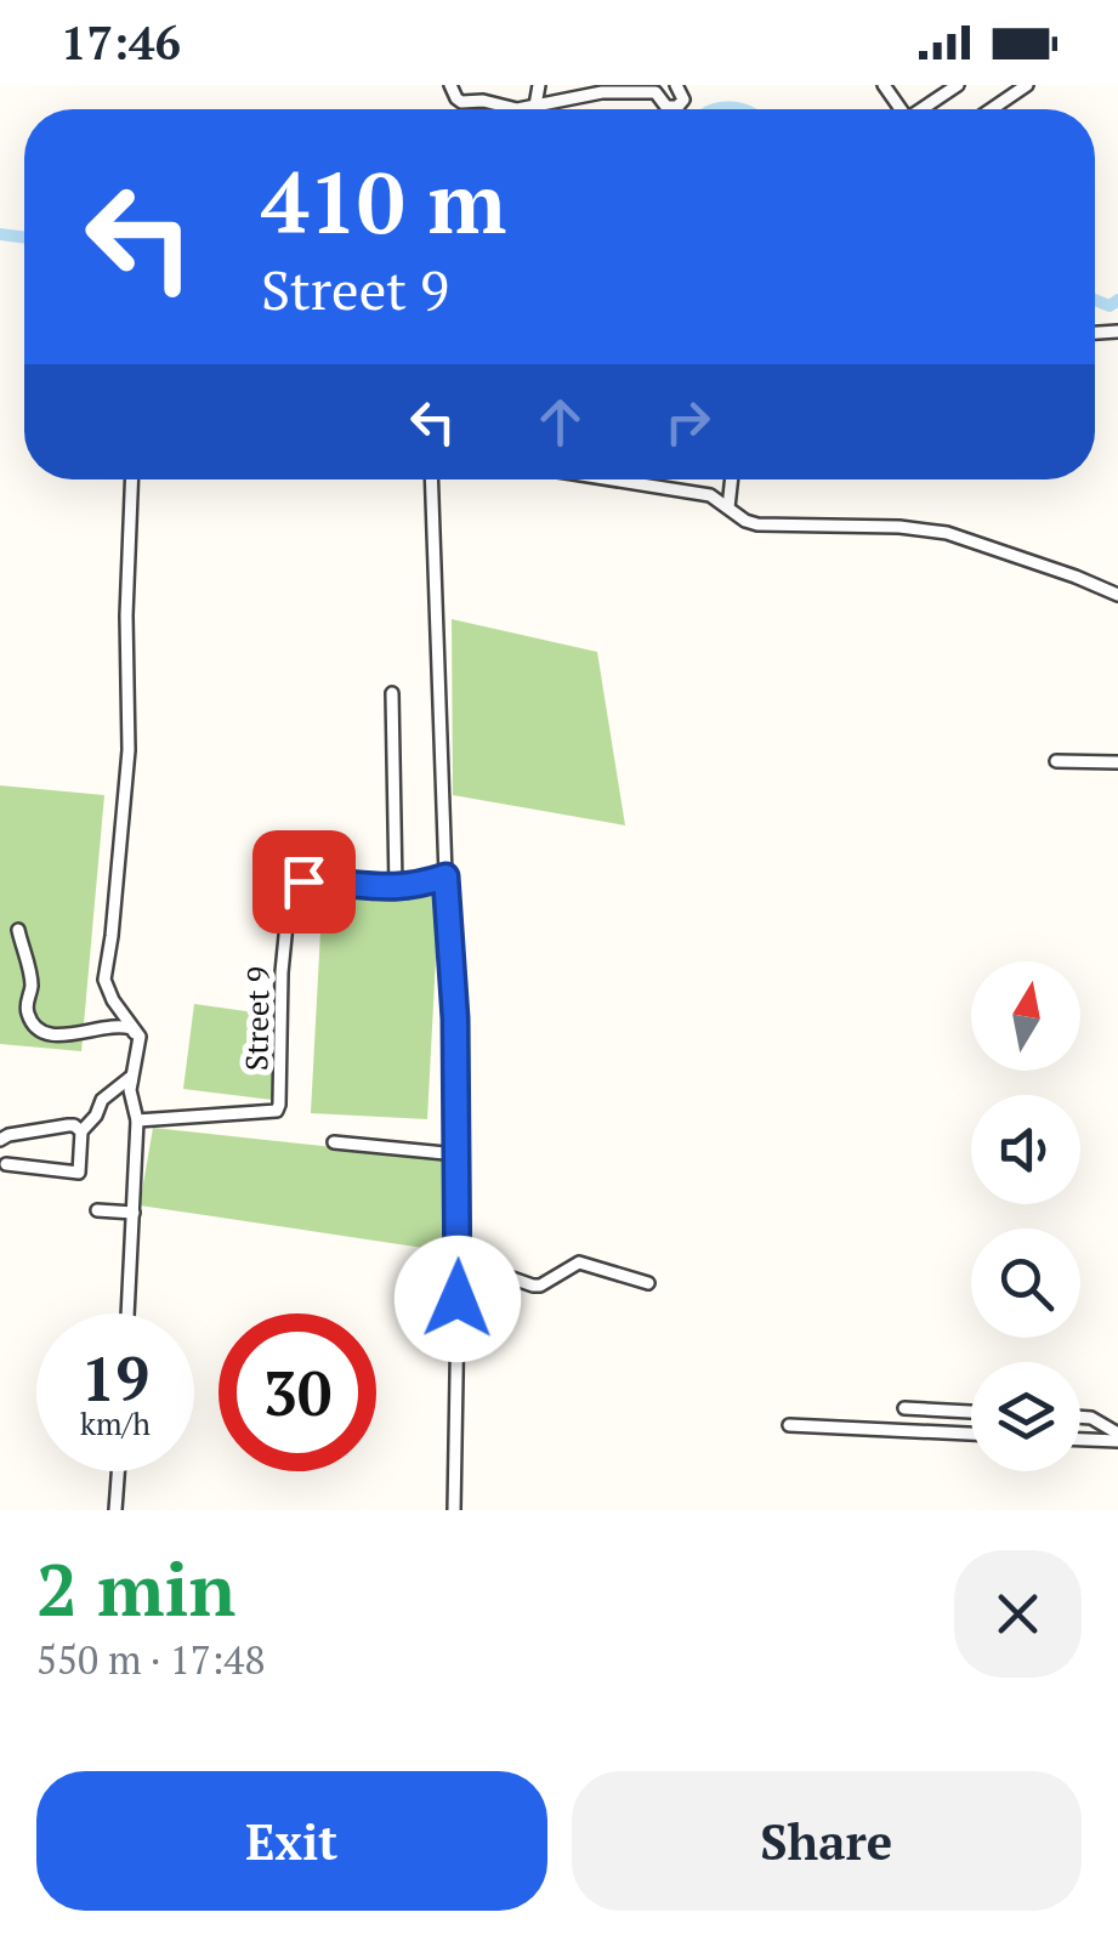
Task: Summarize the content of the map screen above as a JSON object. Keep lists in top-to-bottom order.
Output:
{
  "streets": {
    "street": ["Street 9"]
  },
  "north": "top",
  "page": {
    "status": "17:46",
    "turn": ["410 m", "Street 9"],
    "speed": "19 km/h",
    "limit": "30",
    "heading": ["2 min", "550 m · 17:48"],
    "buttons": ["Exit", "Share"]
  }
}
